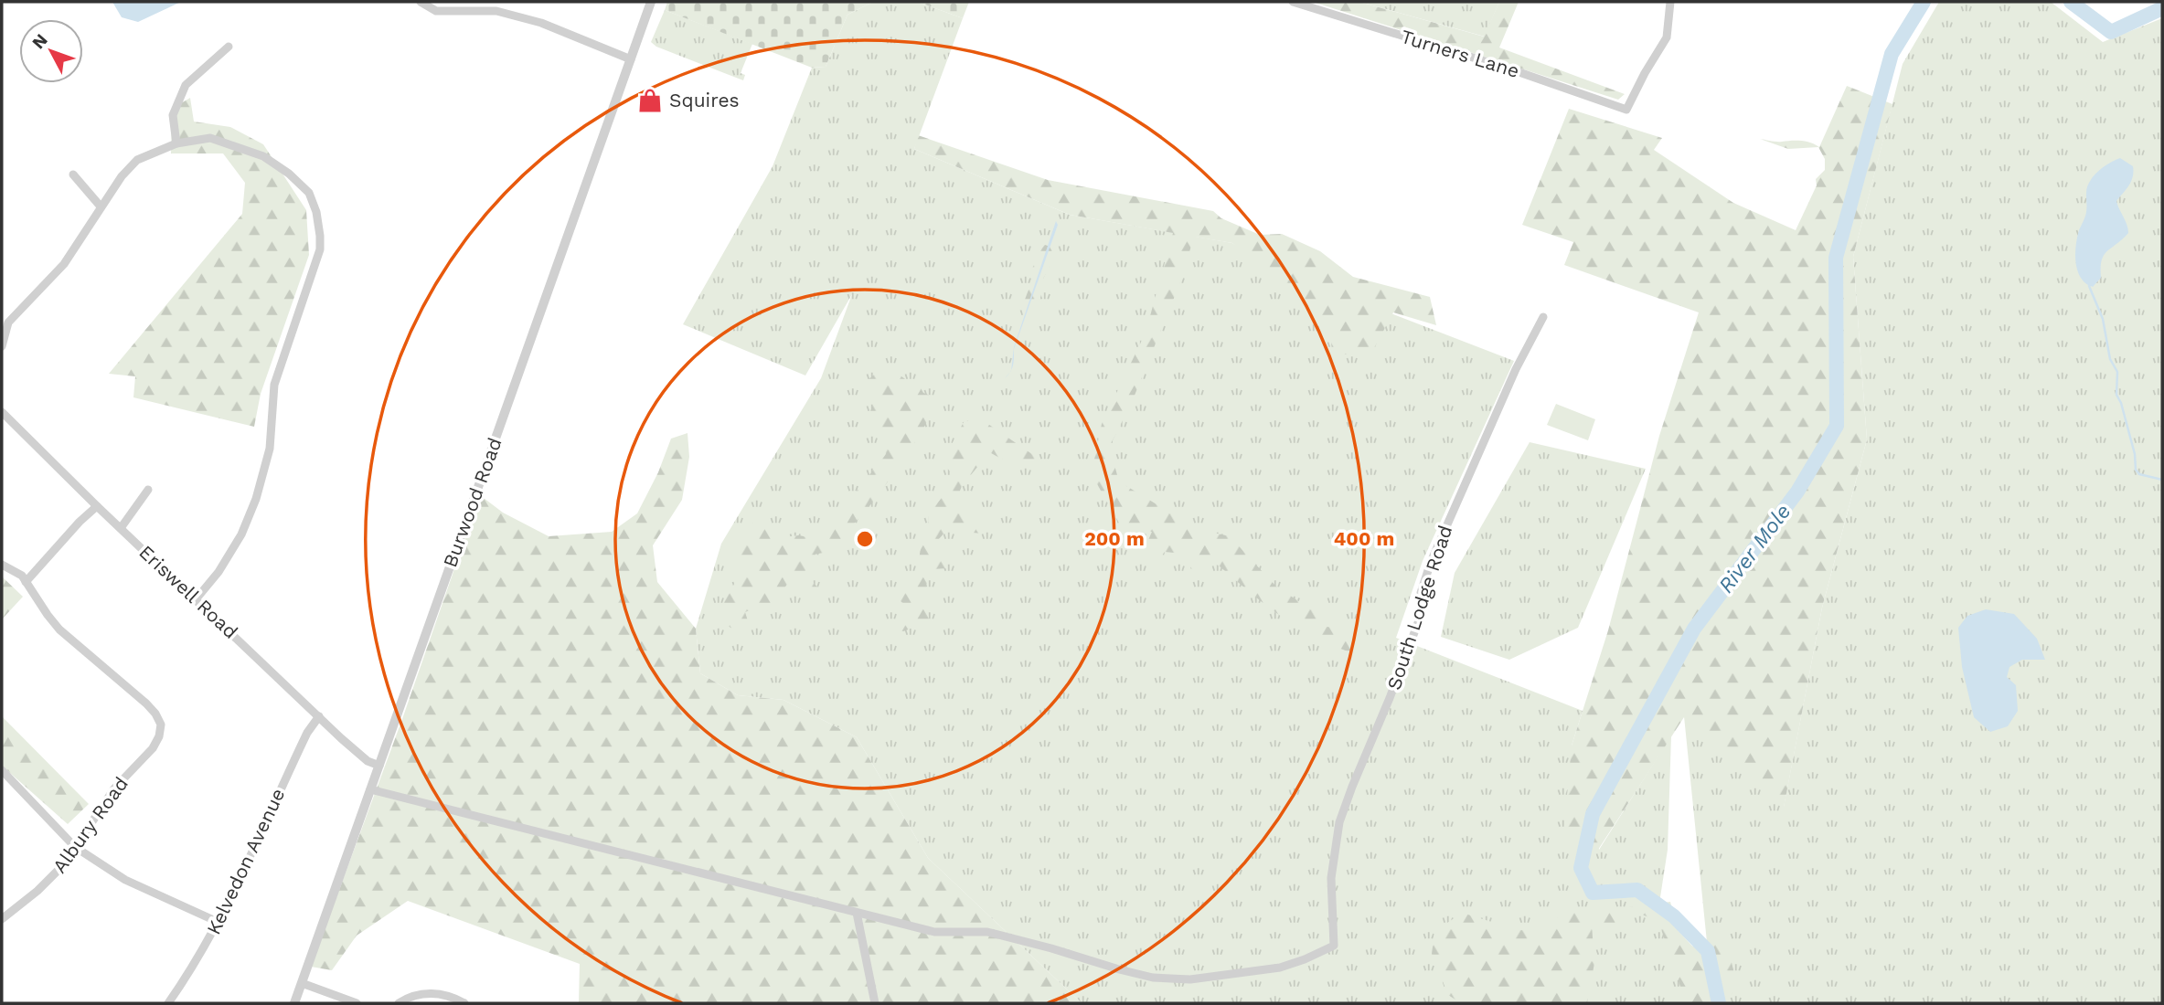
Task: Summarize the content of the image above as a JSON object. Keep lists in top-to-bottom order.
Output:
{
  "streets": {
    "street": [
      "Turners Lane",
      "Burwood Road",
      "Eriswell Road",
      "South Lodge Road",
      "Albury Road",
      "Kelvedon Avenue"
    ]
  },
  "crossings": [
    ["Burwood Road", "Eriswell Road"],
    ["Eriswell Road", "Kelvedon Avenue"]
  ],
  "water": ["River Mole"],
  "places": {
    "shop": ["Squires"]
  },
  "north": "top left",
  "rings": ["200 m", "400 m"]
}
